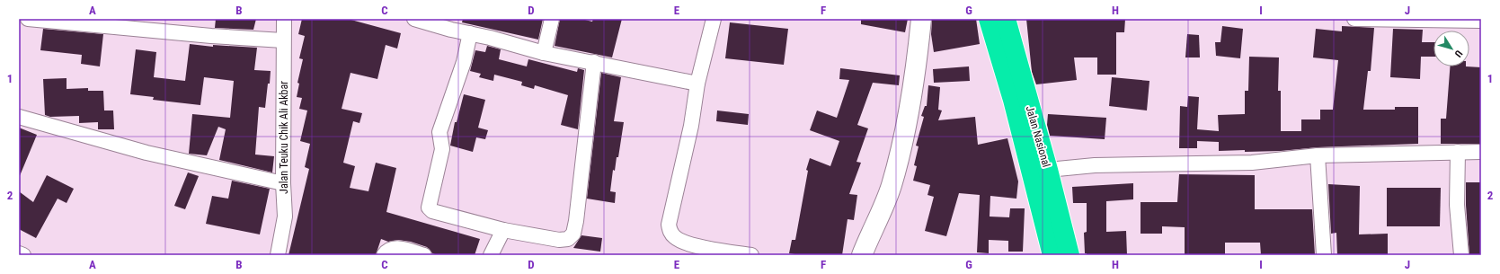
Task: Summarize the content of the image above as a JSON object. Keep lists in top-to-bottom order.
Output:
{
  "streets": {
    "highway": ["Jalan Nasional"],
    "street": ["Jalan Teuku Chik Ali Akbar"]
  },
  "north": "bottom right",
  "grid": {
    "columns": [
      "A",
      "B",
      "C",
      "D",
      "E",
      "F",
      "G",
      "H",
      "I",
      "J"
    ],
    "rows": ["1", "2"]
  }
}
